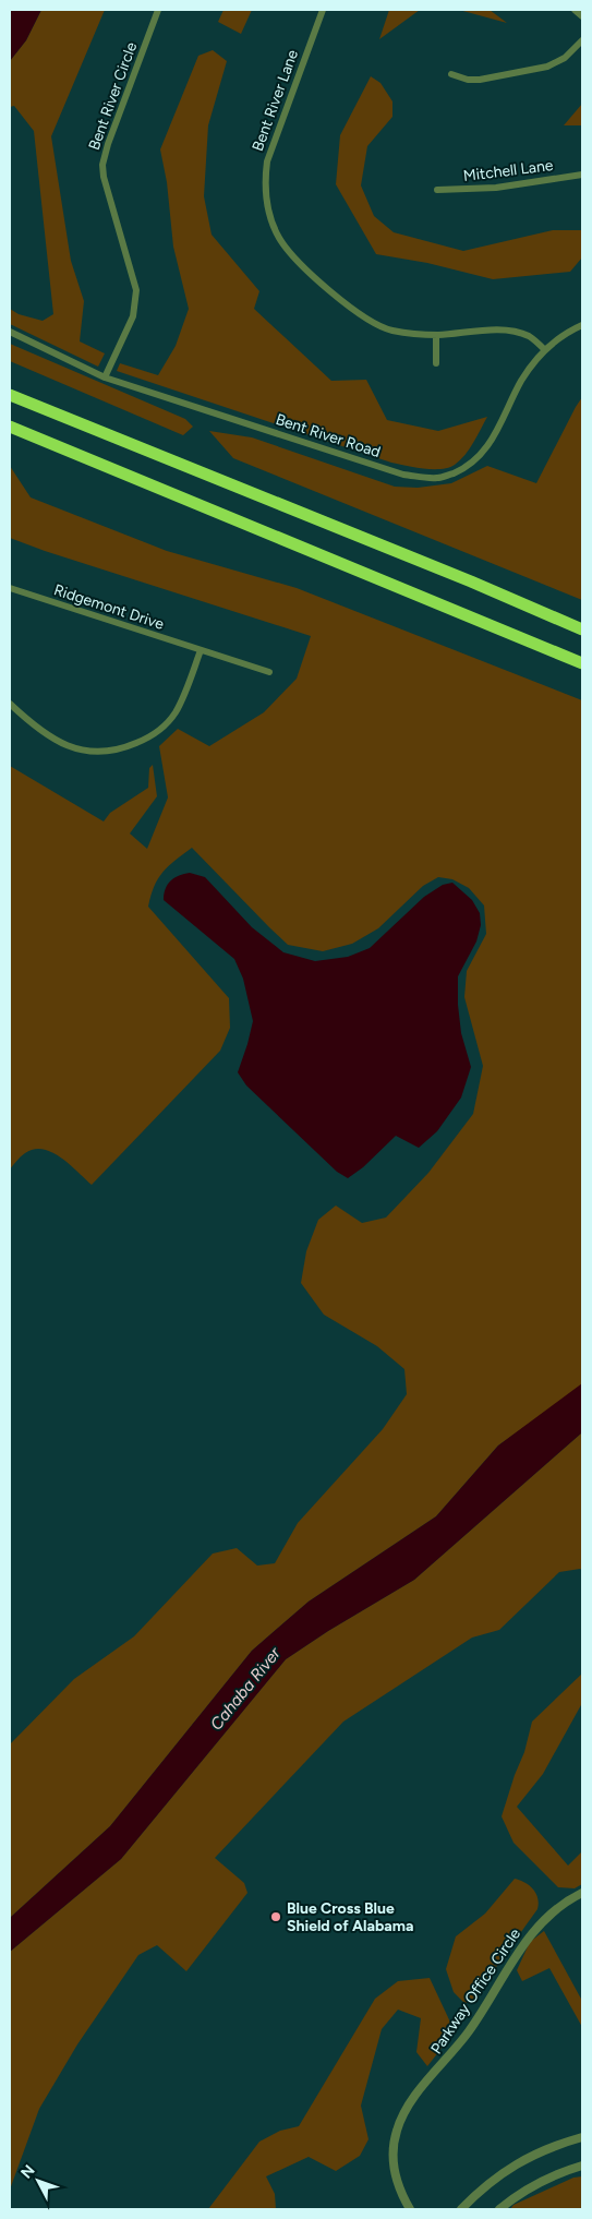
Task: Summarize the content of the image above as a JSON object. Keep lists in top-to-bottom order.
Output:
{
  "streets": {
    "street": [
      "Bent River Circle",
      "Bent River Lane",
      "Mitchell Lane",
      "Bent River Road",
      "Ridgemont Drive",
      "Parkway Office Circle"
    ]
  },
  "crossings": [
    ["Bent River Circle", "Bent River Road"],
    ["Bent River Lane", "Bent River Road"]
  ],
  "water": ["Cahaba River"],
  "places": ["Blue Cross Blue Shield of Alabama"],
  "north": "top left"
}
